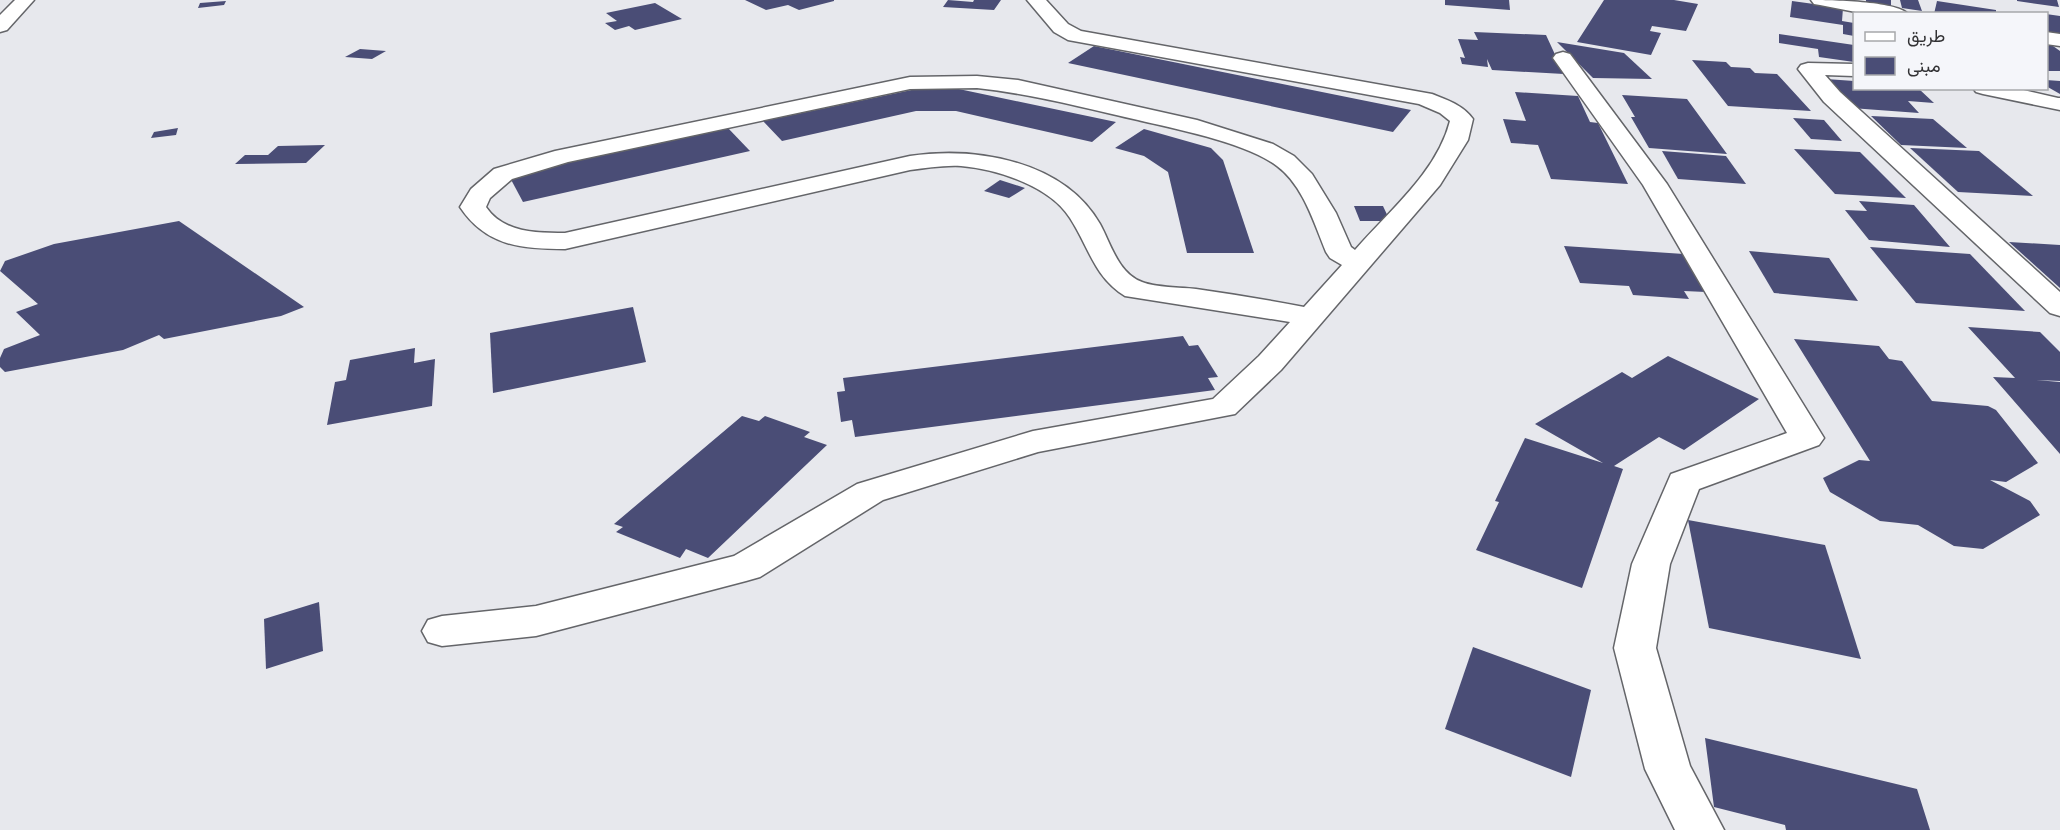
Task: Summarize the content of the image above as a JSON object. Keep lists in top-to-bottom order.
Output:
{
  "legend": ["طريق", "مبنى"]
}
